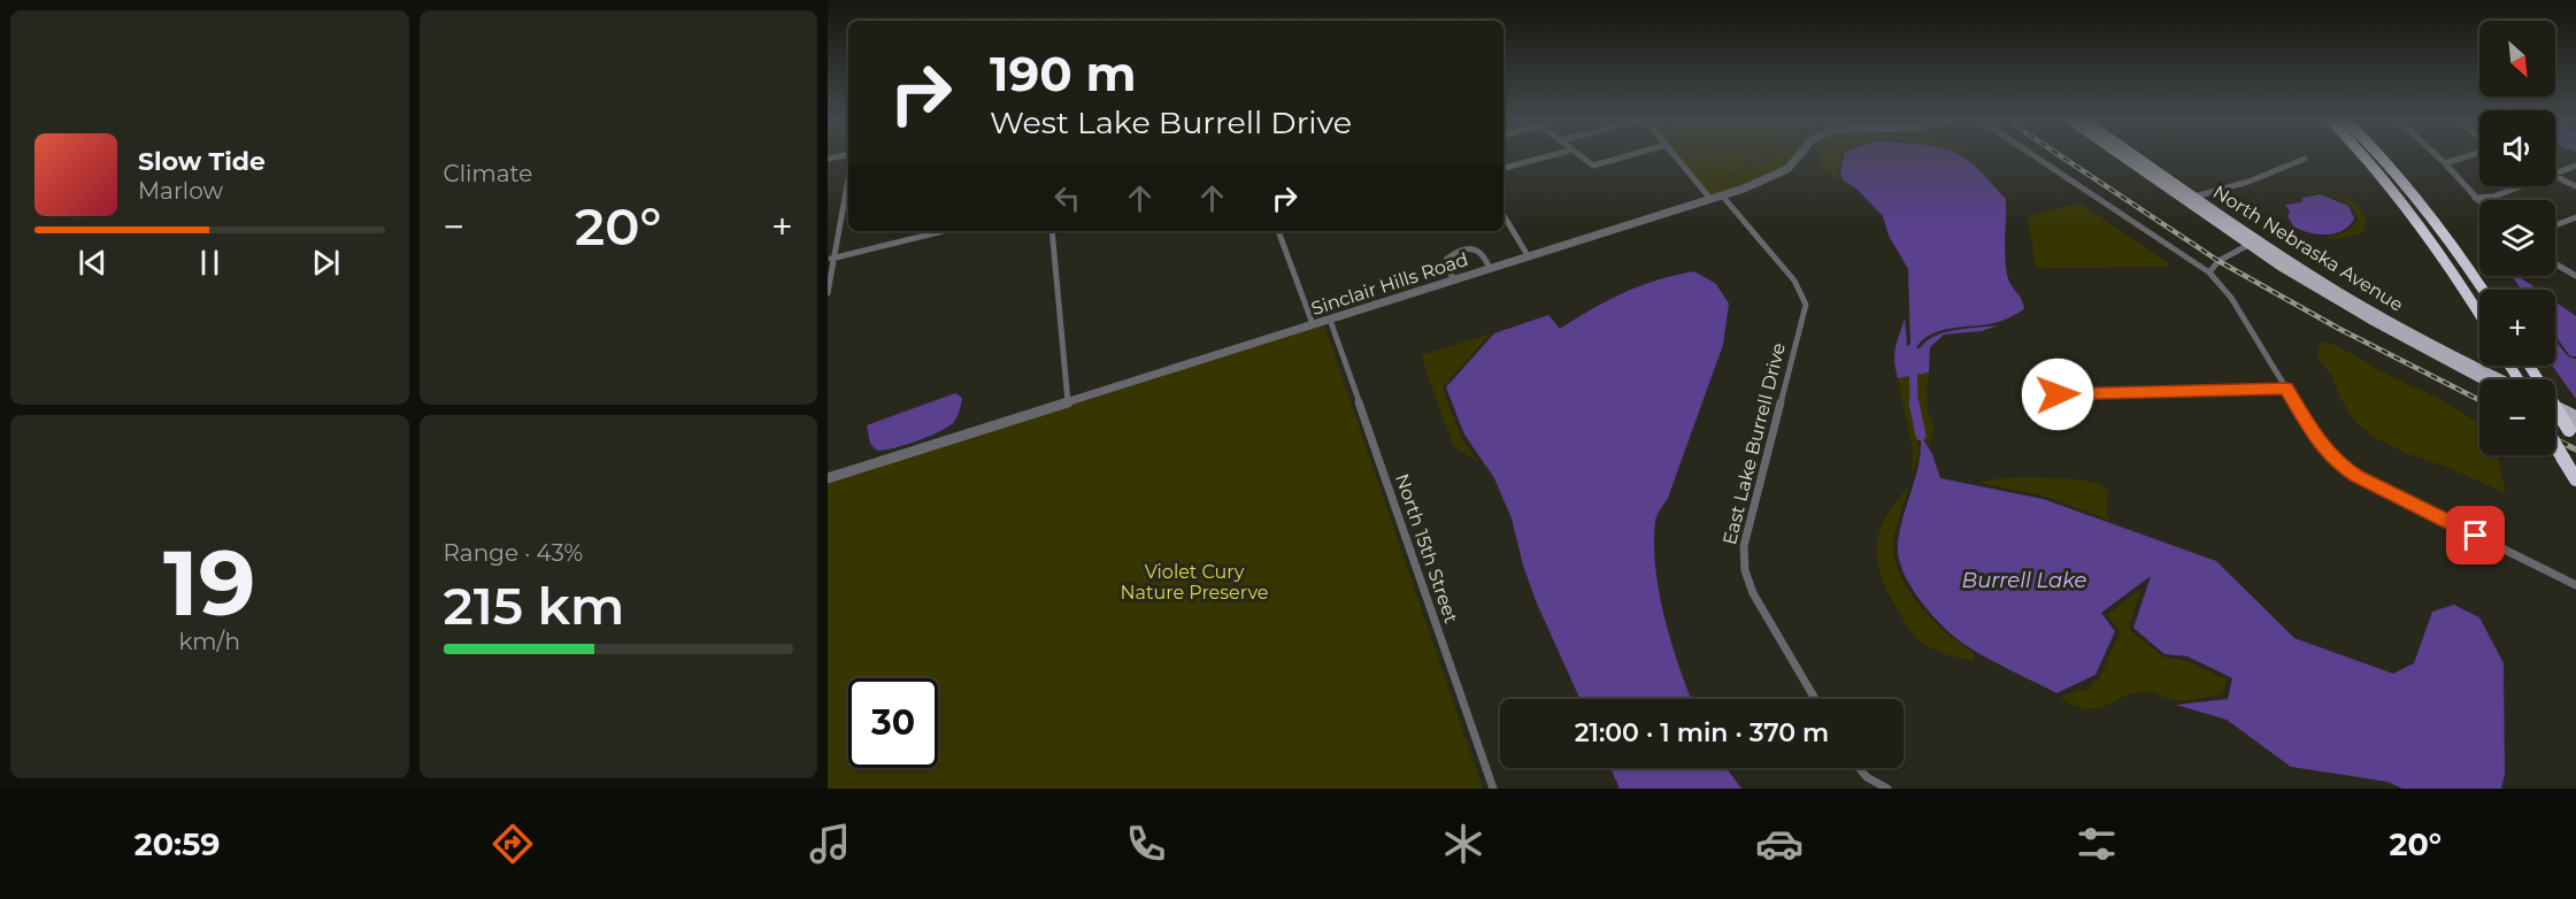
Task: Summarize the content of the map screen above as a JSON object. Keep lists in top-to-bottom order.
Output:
{
  "streets": {
    "main road": ["North Nebraska Avenue"],
    "street": ["Sinclair Hills Road", "East Lake Burrell Drive", "North 15th Street"]
  },
  "crossings": [
    ["Sinclair Hills Road", "East Lake Burrell Drive"],
    ["Sinclair Hills Road", "North 15th Street"]
  ],
  "water": ["Burrell Lake"],
  "parks": ["Violet Cury Nature Preserve"],
  "north": "bottom right",
  "page": {
    "tile": [
      "Climate",
      ["19", "km/h"],
      ["Range · 43%", "215 km"]
    ],
    "map_buttons": ["+", "−"],
    "turn": ["190 m", "West Lake Burrell Drive"],
    "song": ["Slow Tide", "Marlow"],
    "heat": ["−", "20°", "+"],
    "limit": "30",
    "trip": "21:00 · 1 min · 370 m",
    "tabs": ["20:59", "20°"]
  }
}
